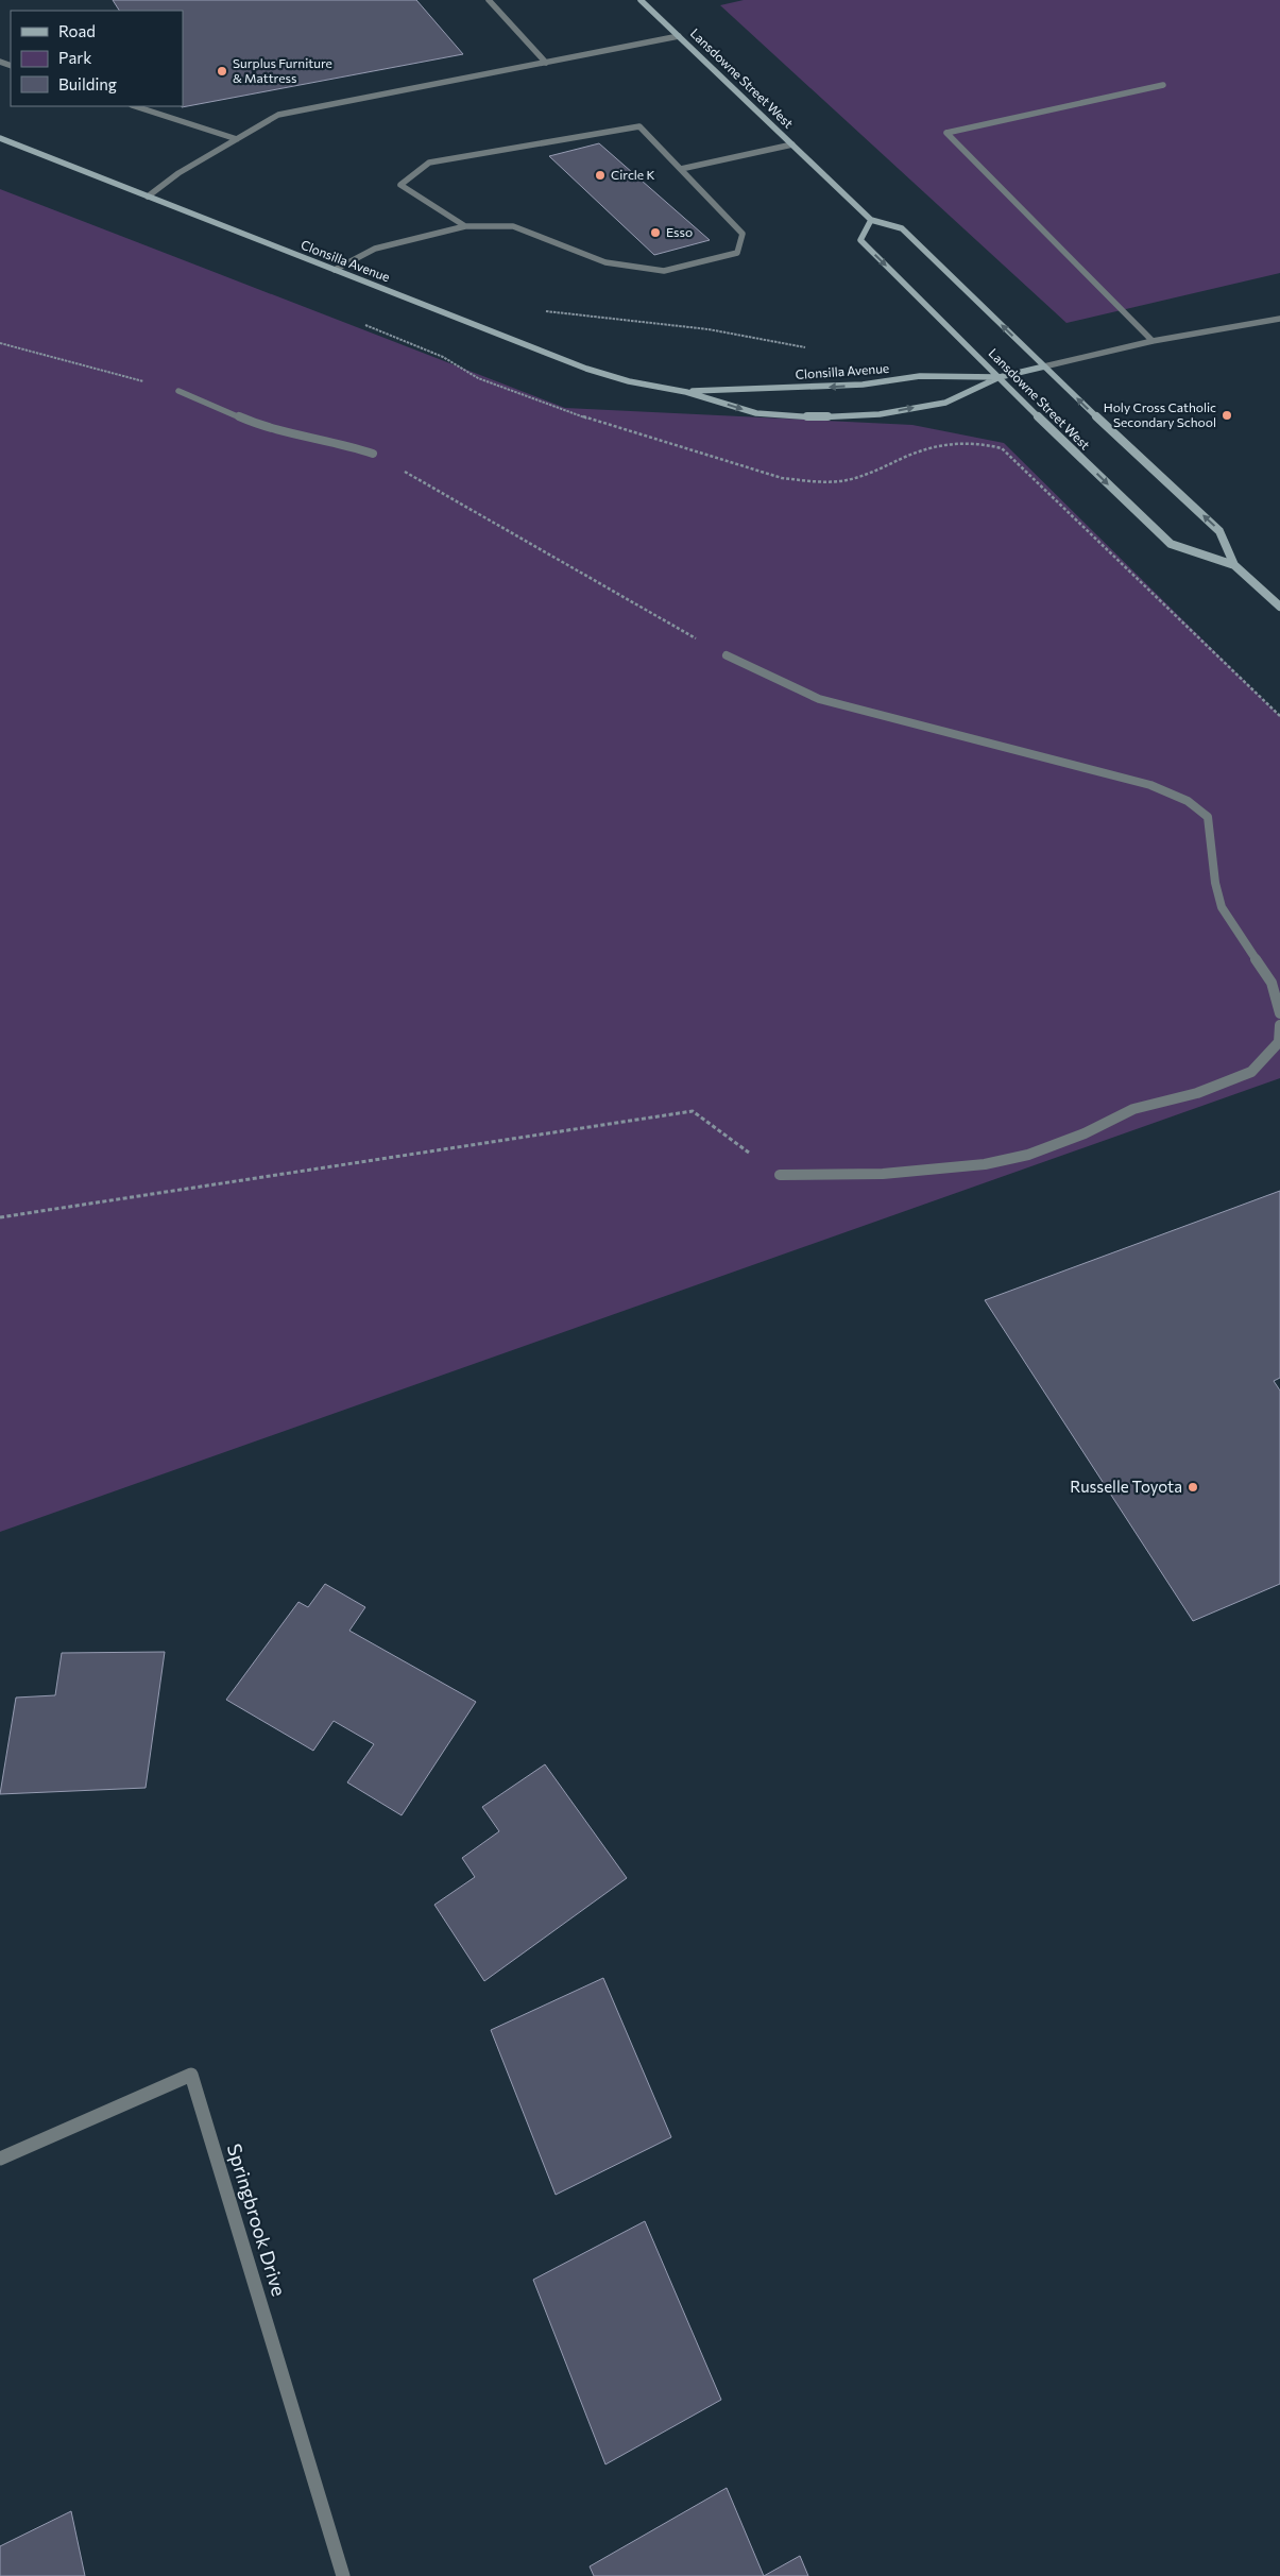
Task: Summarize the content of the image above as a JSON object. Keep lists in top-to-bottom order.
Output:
{
  "streets": {
    "main road": ["Lansdowne Street West", "Clonsilla Avenue"],
    "street": ["Springbrook Drive"]
  },
  "crossings": [
    ["Lansdowne Street West", "Clonsilla Avenue"]
  ],
  "places": [
    "Surplus Furniture & Mattress",
    "Circle K",
    "Esso",
    "Holy Cross Catholic Secondary School",
    "Russelle Toyota"
  ],
  "legend": ["Road", "Park", "Building"]
}
